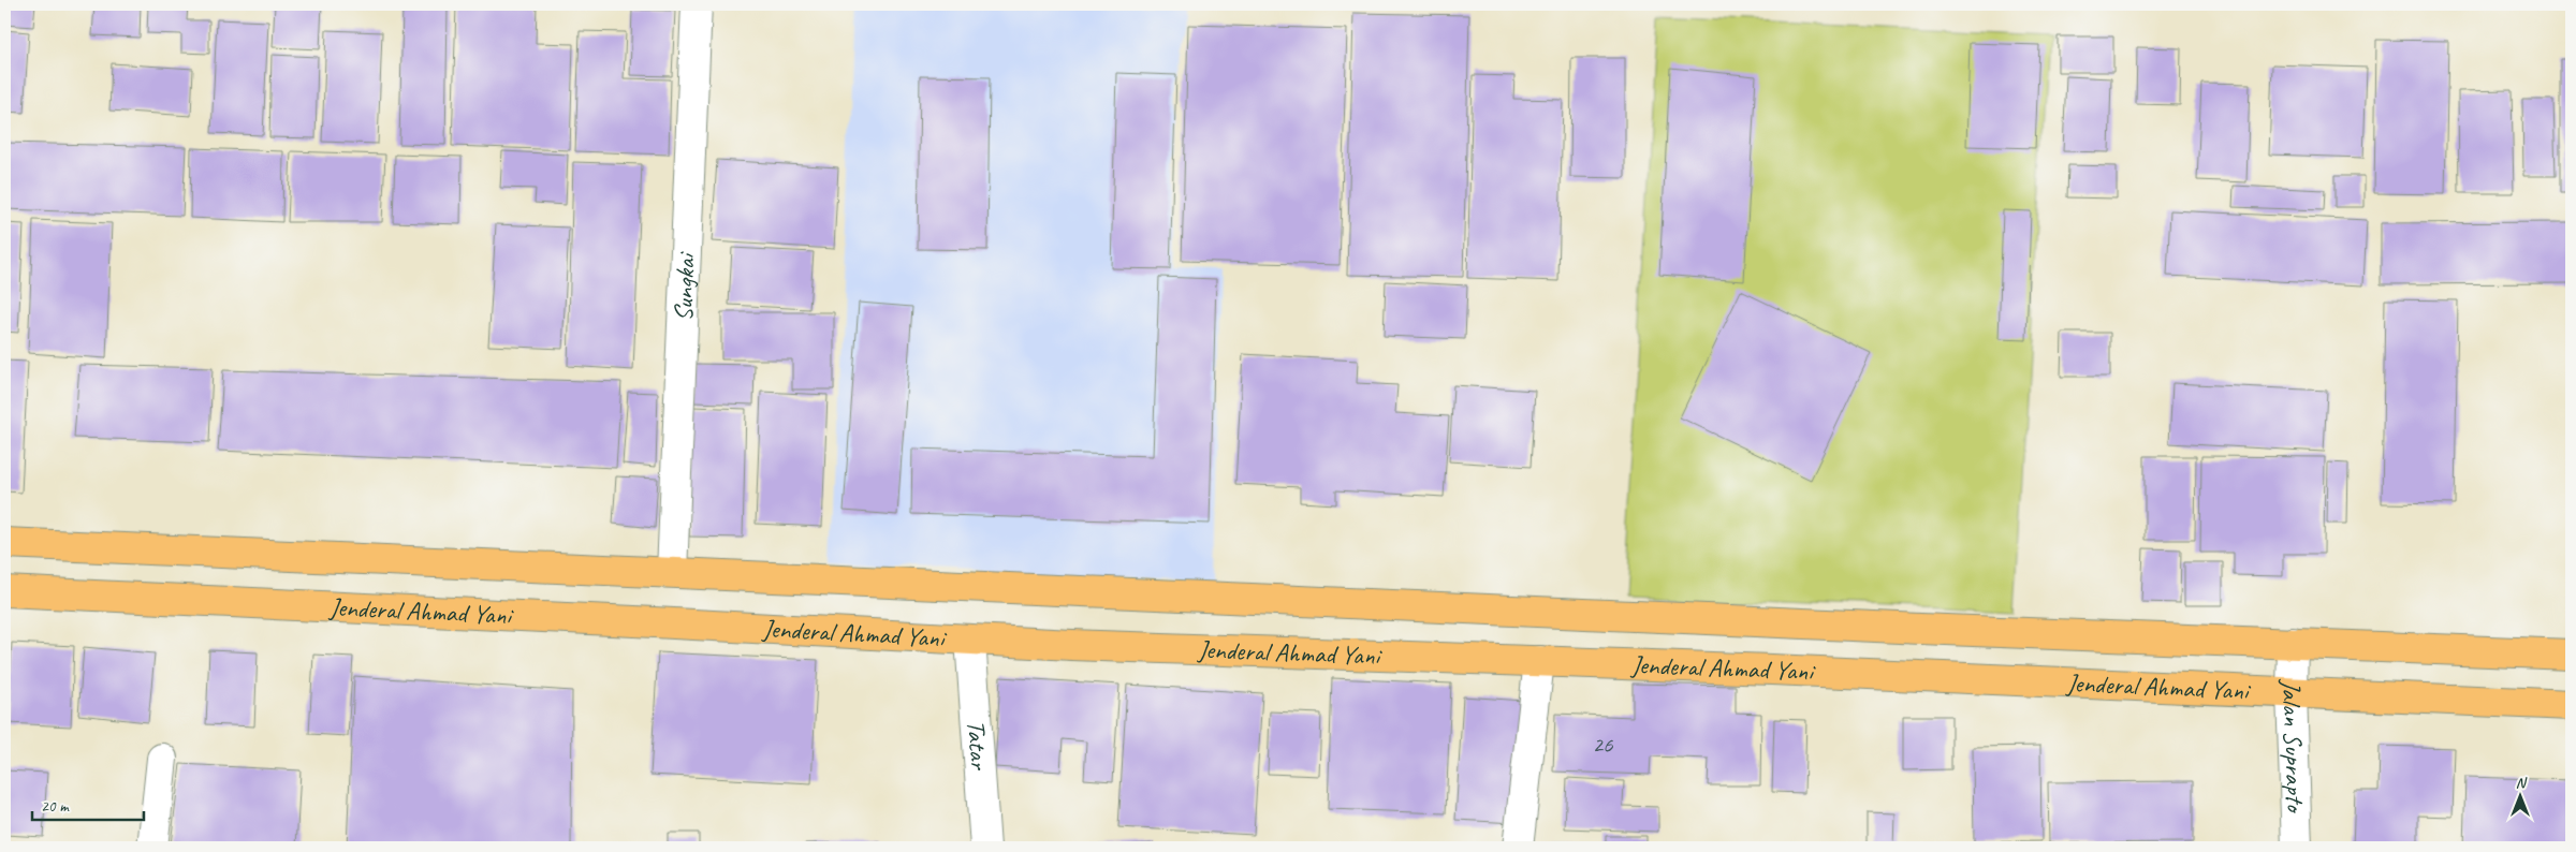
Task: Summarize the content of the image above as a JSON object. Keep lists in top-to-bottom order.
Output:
{
  "streets": {
    "highway": ["Jenderal Ahmad Yani"],
    "street": ["Sungkai", "Tatar", "Jalan Suprapto"]
  },
  "crossings": [
    ["Sungkai", "Jenderal Ahmad Yani"],
    ["Jenderal Ahmad Yani", "Tatar"],
    ["Jenderal Ahmad Yani", "Jalan Suprapto"]
  ],
  "house_numbers": ["26"],
  "scale_bar": "20 m",
  "north": "top"
}
